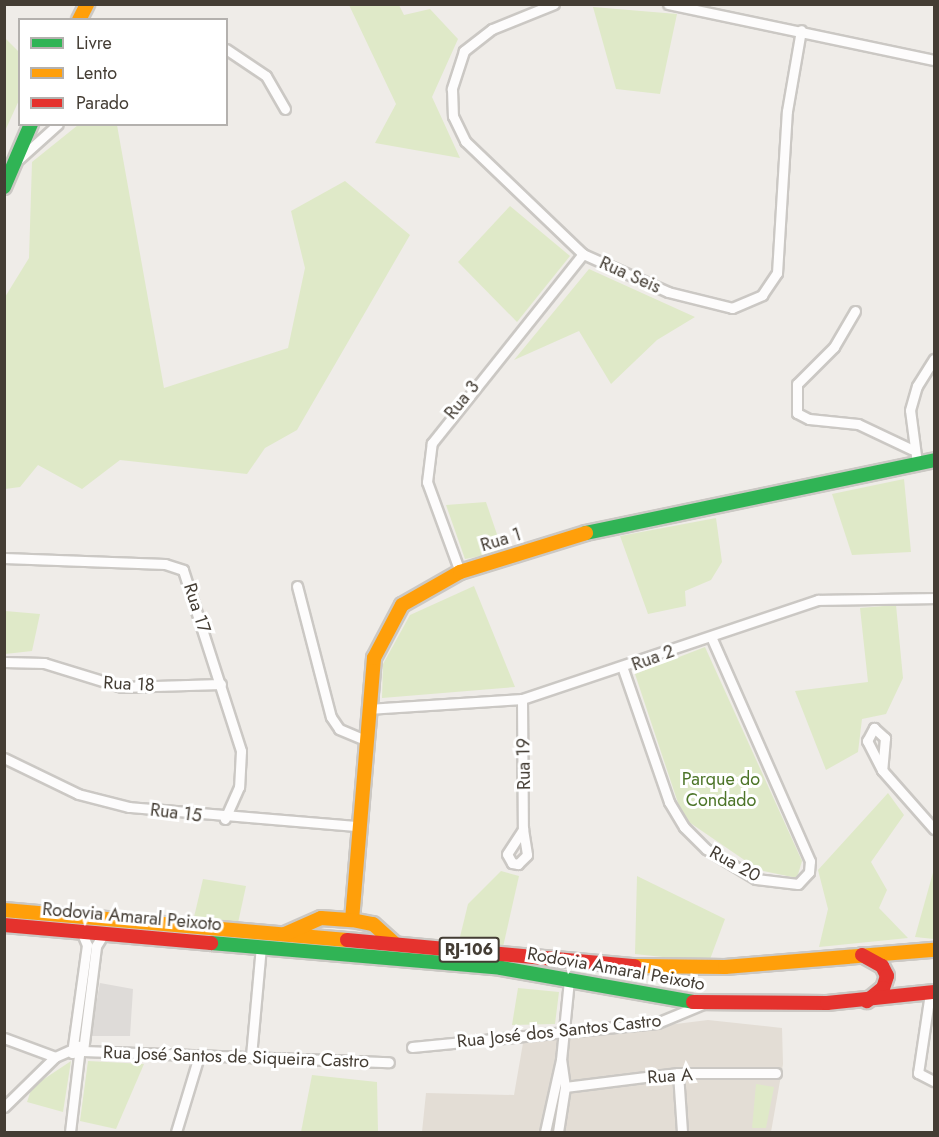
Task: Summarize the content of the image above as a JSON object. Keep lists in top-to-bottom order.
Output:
{
  "streets": {
    "main road": ["Rua 1", "Rodovia Amaral Peixoto", "RJ-106"],
    "street": [
      "Rua Seis",
      "Rua 3",
      "Rua 17",
      "Rua 2",
      "Rua 18",
      "Rua 19",
      "Rua 15",
      "Rua 20",
      "Rua José dos Santos Castro",
      "Rua José Santos de Siqueira Castro",
      "Rua A"
    ]
  },
  "crossings": [
    ["Rua Seis", "Rua 3"],
    ["Rua 3", "Rua 1"],
    ["Rua 1", "Rua 2"],
    ["Rua 1", "Rua 15"],
    ["Rua 17", "Rua 18"],
    ["Rua 17", "Rua 15"],
    ["Rua 2", "Rua 19"],
    ["Rua 2", "Rua 20"],
    ["Rodovia Amaral Peixoto", "Rua José dos Santos Castro"]
  ],
  "parks": ["Parque do Condado"],
  "legend": ["Livre", "Lento", "Parado"]
}
